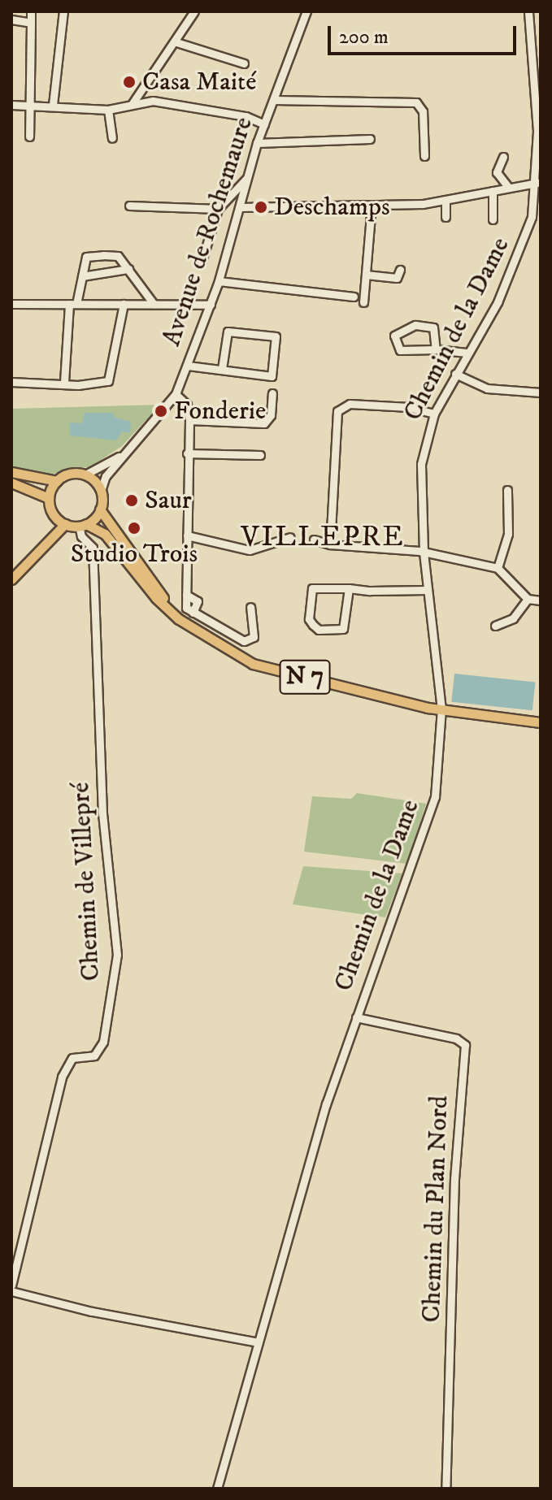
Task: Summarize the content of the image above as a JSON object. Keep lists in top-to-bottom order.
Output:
{
  "streets": {
    "main road": ["N 7"],
    "street": [
      "Avenue de Rochemaure",
      "Chemin de la Dame",
      "Chemin de Villepré",
      "Chemin du Plan Nord"
    ]
  },
  "crossings": [
    ["Avenue de Rochemaure", "N 7"],
    ["Avenue de Rochemaure", "Chemin de Villepré"],
    ["Chemin de la Dame", "N 7"],
    ["Chemin de la Dame", "Chemin du Plan Nord"],
    ["N 7", "Chemin de Villepré"]
  ],
  "districts": ["VILLEPRE"],
  "places": [
    "Casa Maité",
    "Deschamps",
    "Fonderie",
    "Saur",
    "Studio Trois"
  ],
  "scale_bar": "200 m"
}
